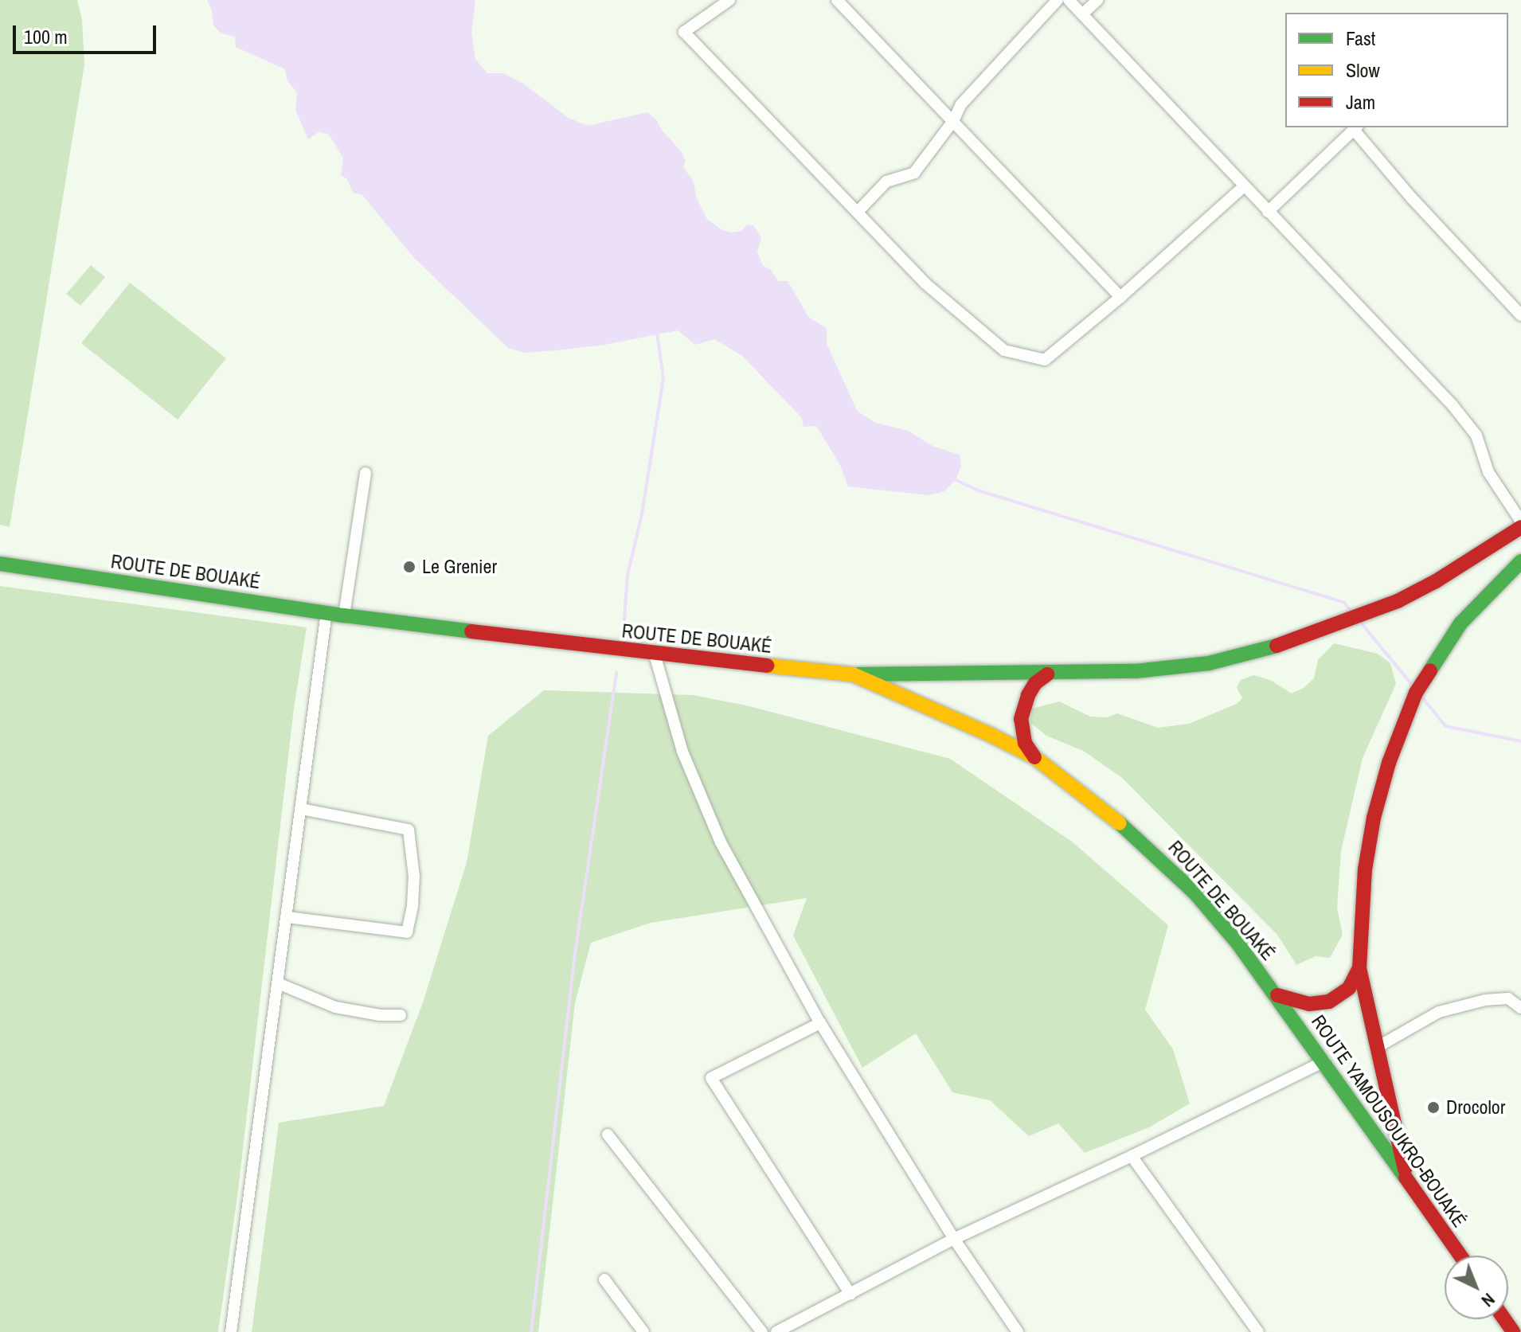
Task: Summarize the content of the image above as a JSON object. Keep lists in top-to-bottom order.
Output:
{
  "streets": {
    "highway": ["ROUTE DE BOUAKÉ", "ROUTE YAMOUSOUKRO-BOUAKÉ"]
  },
  "crossings": [
    ["ROUTE DE BOUAKÉ", "ROUTE YAMOUSOUKRO-BOUAKÉ"]
  ],
  "places": ["Le Grenier", "Drocolor"],
  "legend": ["Fast", "Slow", "Jam"],
  "scale_bar": "100 m",
  "north": "bottom right"
}
